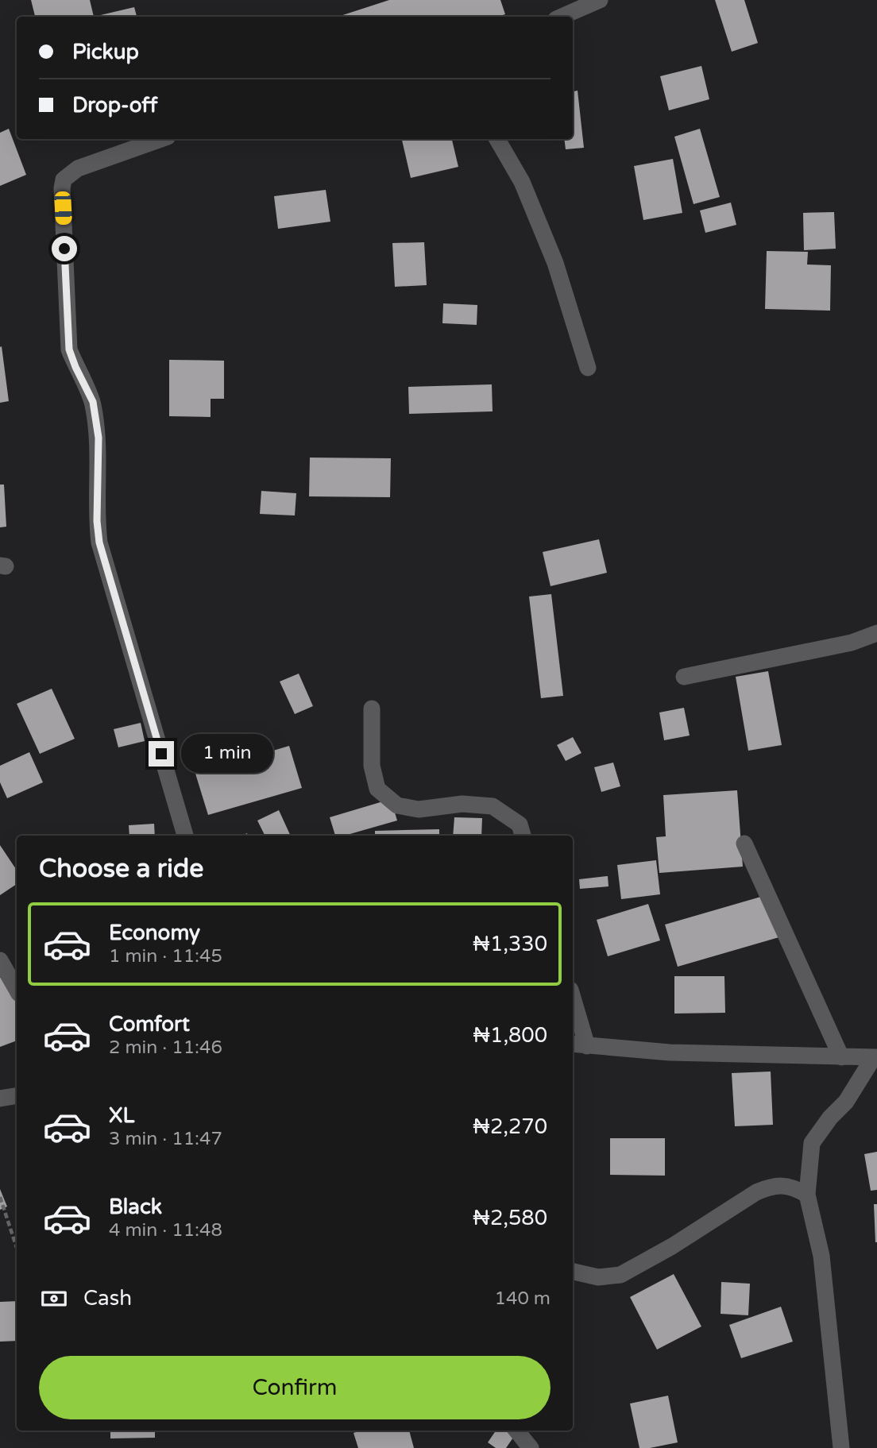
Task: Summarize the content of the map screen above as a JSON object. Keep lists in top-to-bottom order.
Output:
{
  "page": {
    "banner": ["Pickup", "Drop-off"],
    "bubble": "1 min",
    "heading": "Choose a ride",
    "list": [
      {
        "name": "Economy",
        "note": "1 min · 11:45",
        "value": "₦1,330"
      },
      {
        "name": "Comfort",
        "note": "2 min · 11:46",
        "value": "₦1,800"
      },
      {
        "name": "XL",
        "note": "3 min · 11:47",
        "value": "₦2,270"
      },
      {
        "name": "Black",
        "note": "4 min · 11:48",
        "value": "₦2,580"
      }
    ],
    "pay": ["Cash", "140 m"],
    "buttons": "Confirm"
  }
}
